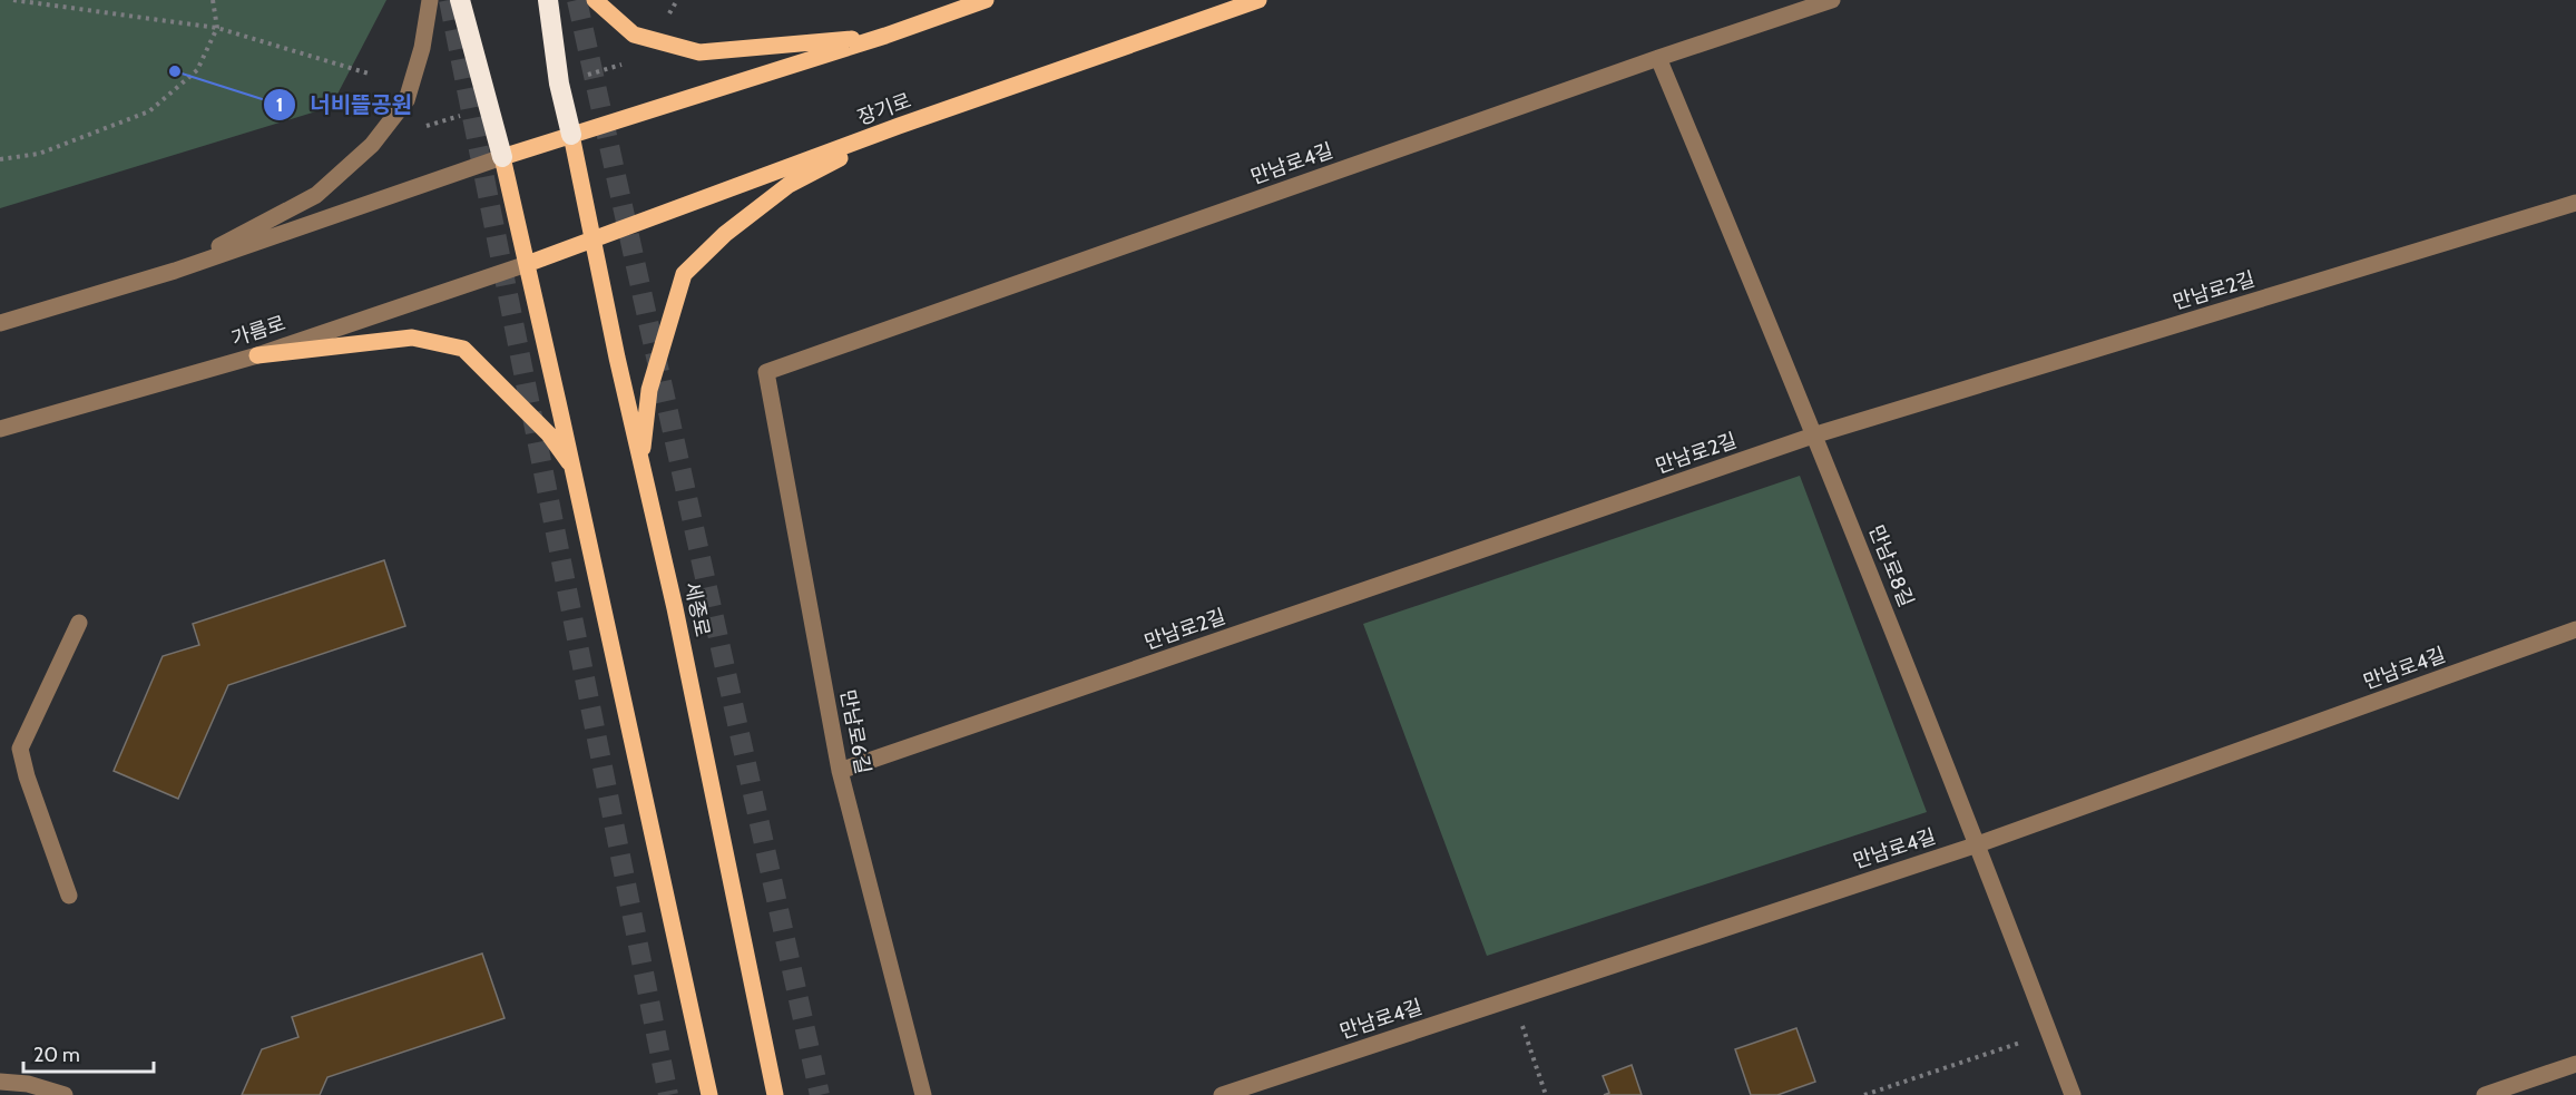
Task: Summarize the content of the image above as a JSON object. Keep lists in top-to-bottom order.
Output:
{
  "streets": {
    "main road": ["장기로", "세종로"],
    "street": [
      "만남로4길",
      "만남로2길",
      "가름로",
      "만남로8길",
      "만남로6길"
    ]
  },
  "crossings": [
    ["장기로", "가름로"],
    ["장기로", "세종로"],
    ["만남로4길", "만남로8길"],
    ["만남로4길", "만남로6길"],
    ["만남로2길", "만남로8길"],
    ["만남로2길", "만남로6길"]
  ],
  "places": ["너비뜰공원"],
  "scale_bar": "20 m"
}
